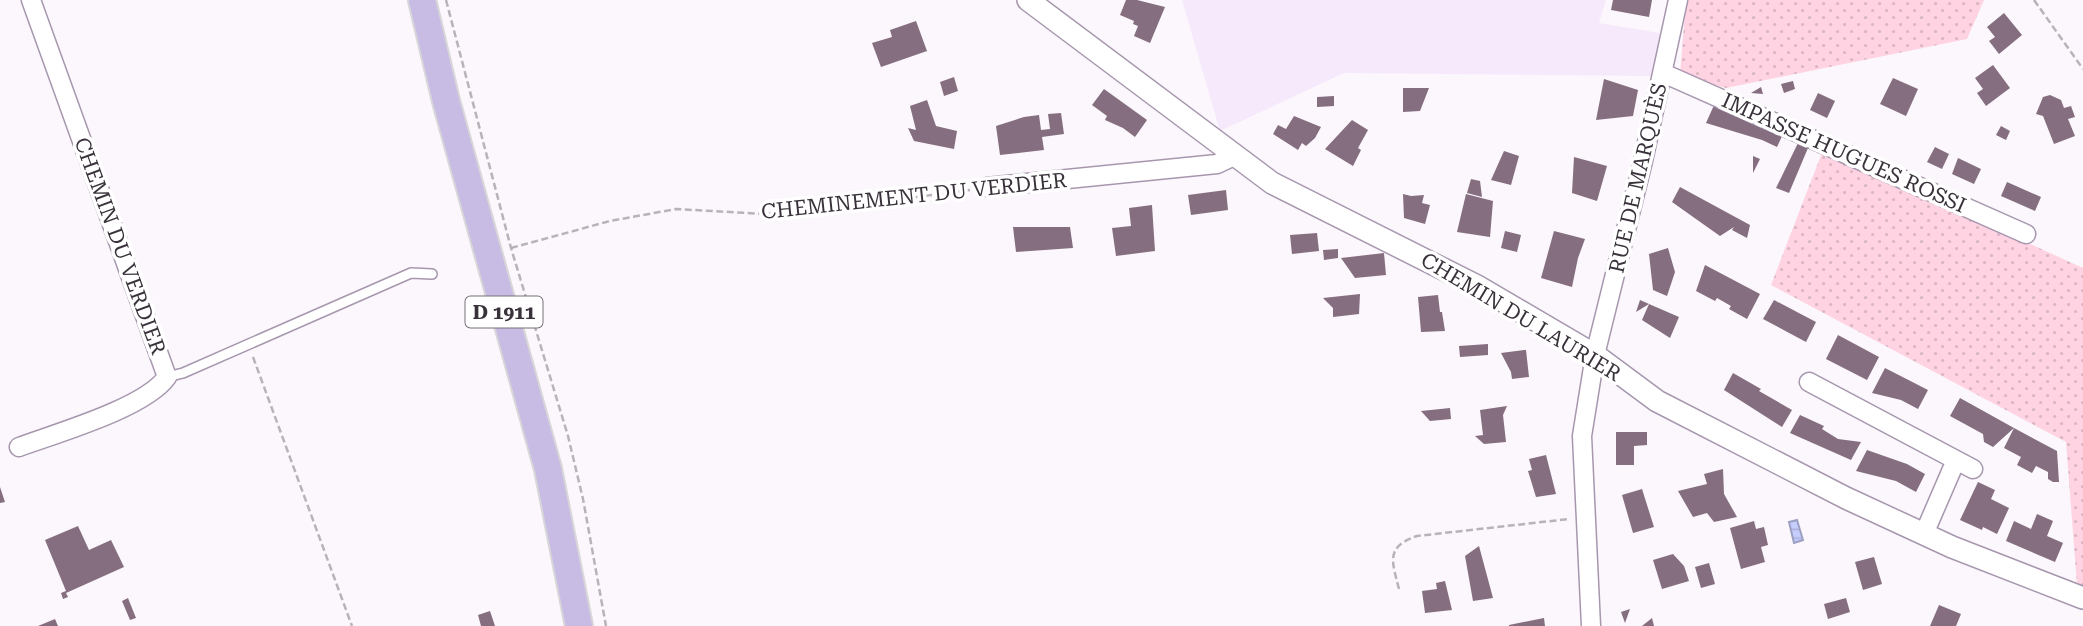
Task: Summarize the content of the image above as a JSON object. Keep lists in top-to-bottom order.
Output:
{
  "streets": {
    "main road": ["D 1911"],
    "street": [
      "IMPASSE HUGUES ROSSI",
      "RUE DE MARQUÈS",
      "CHEMINEMENT DU VERDIER",
      "CHEMIN DU VERDIER",
      "CHEMIN DU LAURIER"
    ]
  },
  "crossings": [
    ["IMPASSE HUGUES ROSSI", "RUE DE MARQUÈS"],
    ["RUE DE MARQUÈS", "CHEMIN DU LAURIER"],
    ["CHEMINEMENT DU VERDIER", "CHEMIN DU LAURIER"]
  ]
}
